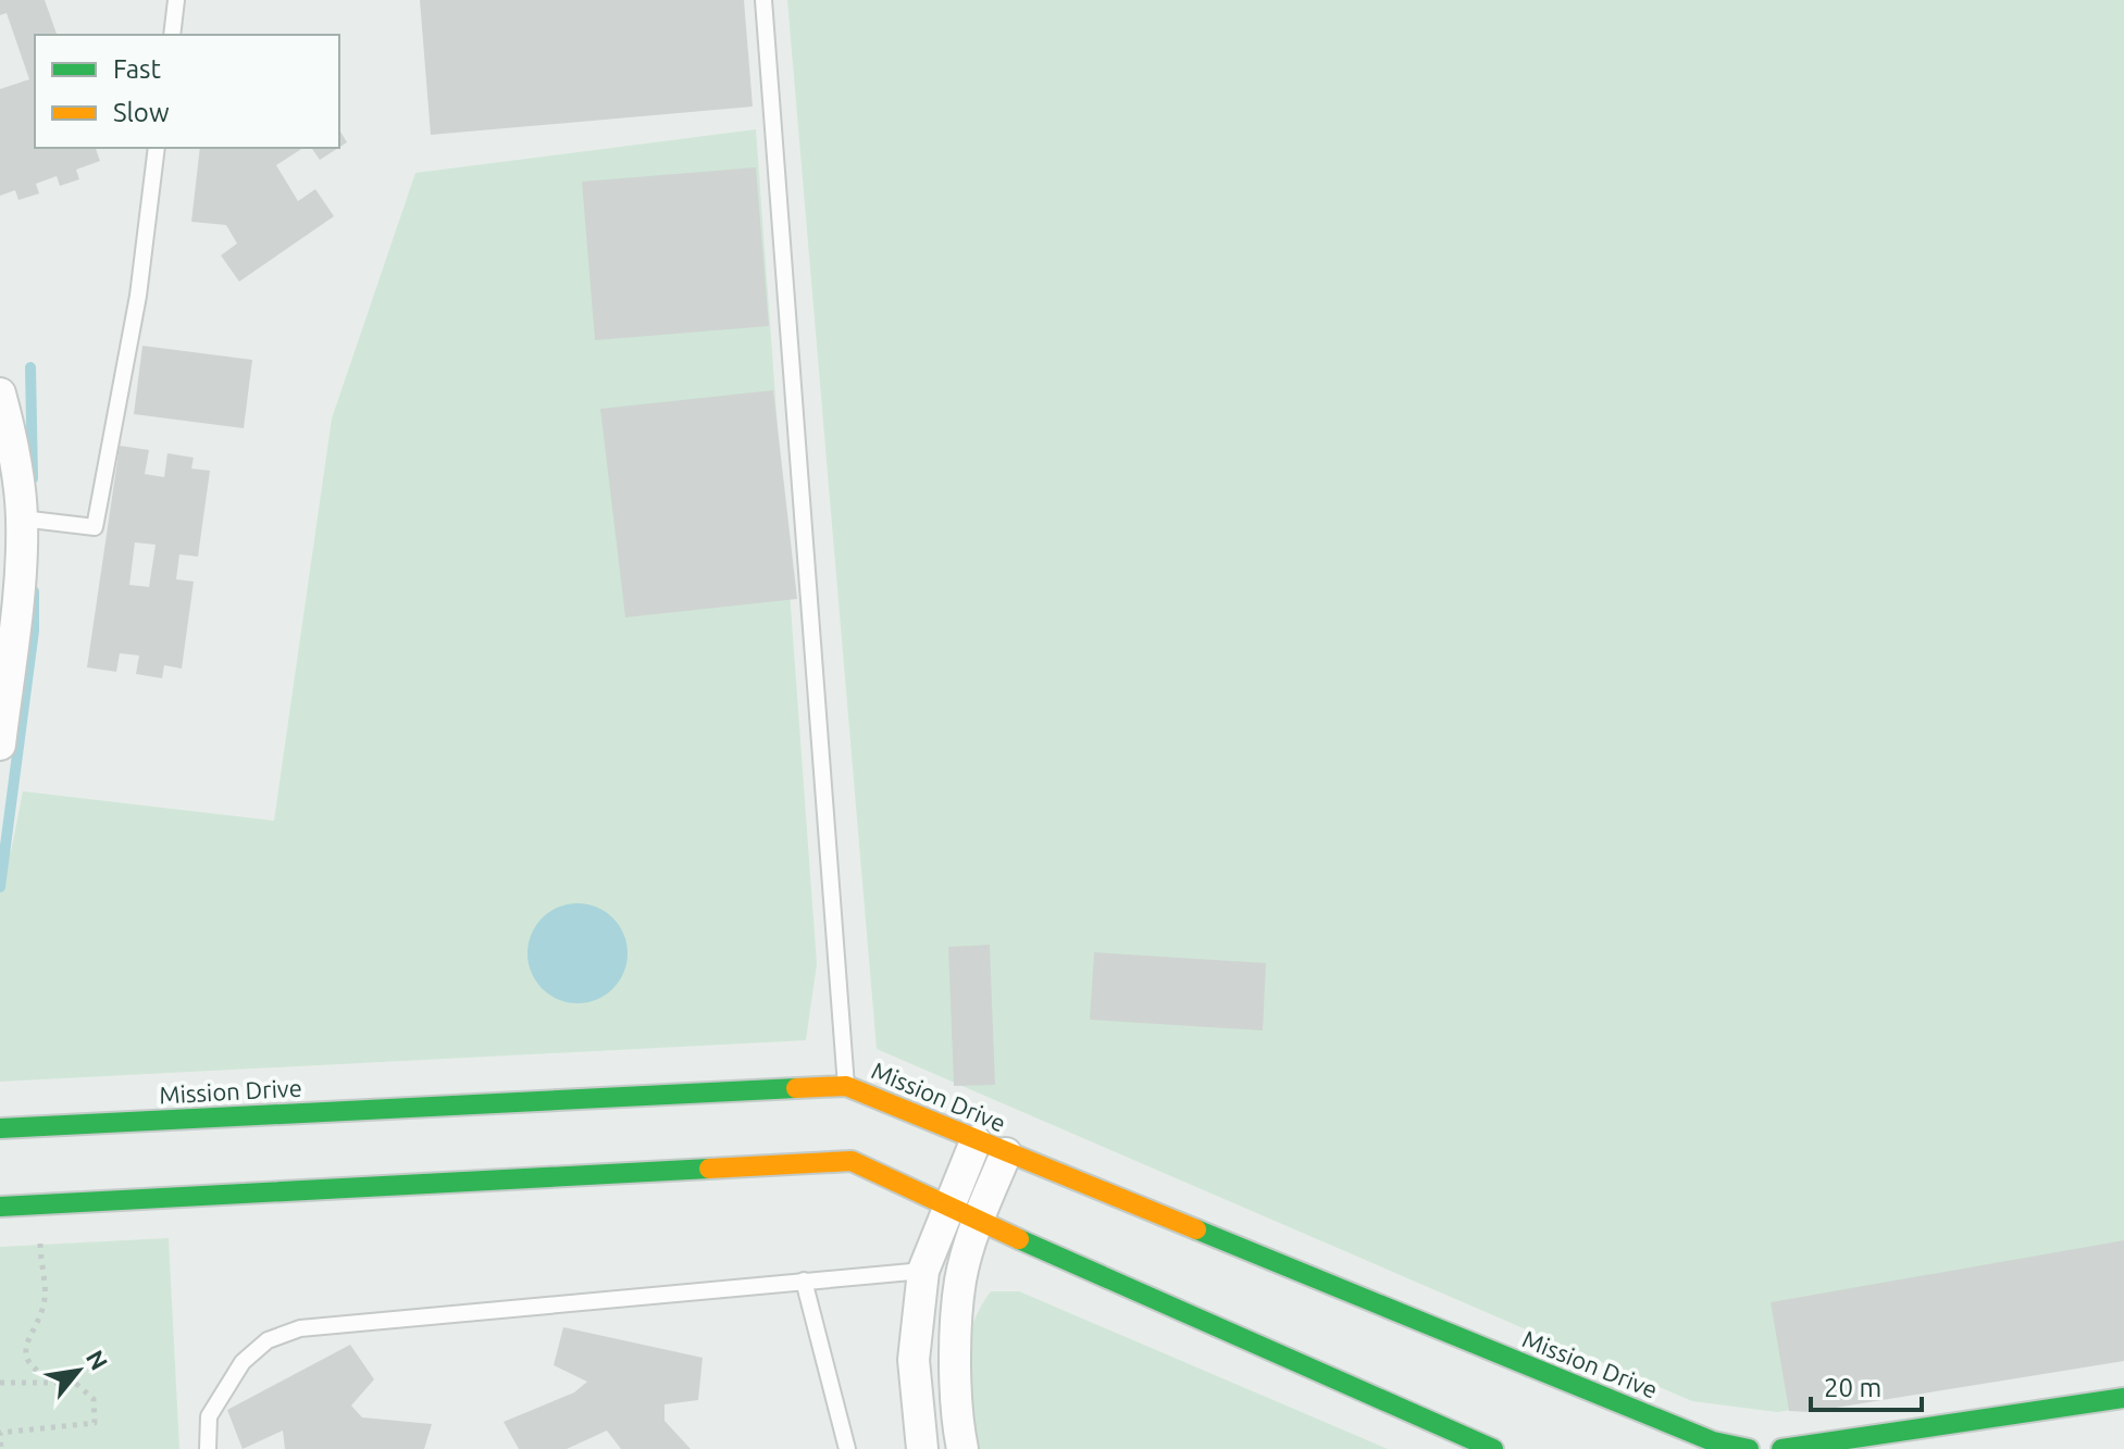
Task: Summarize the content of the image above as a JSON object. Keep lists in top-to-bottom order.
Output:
{
  "streets": {
    "street": ["Mission Drive"]
  },
  "legend": ["Fast", "Slow"],
  "scale_bar": "20 m",
  "north": "top right"
}
